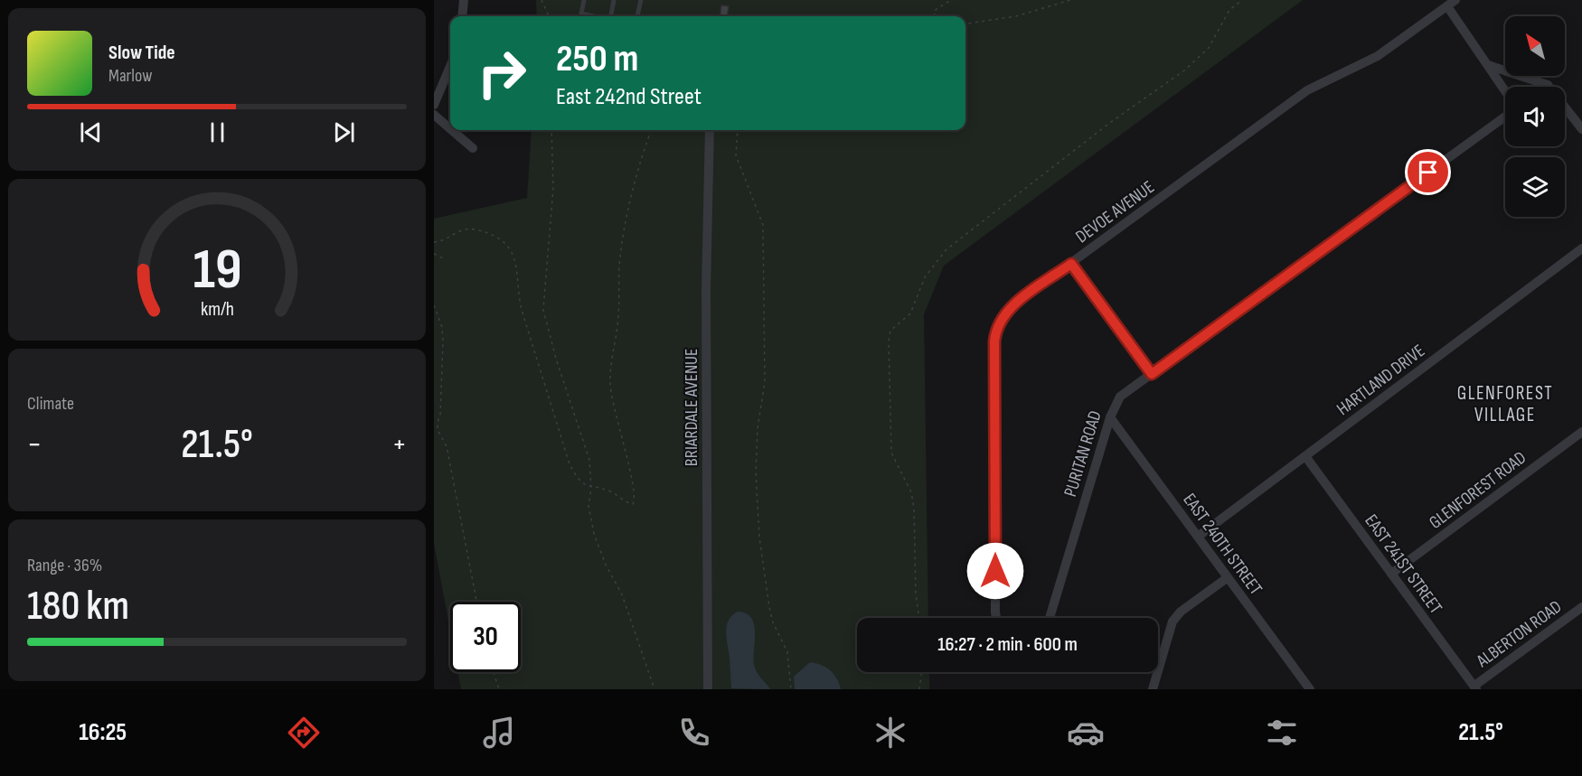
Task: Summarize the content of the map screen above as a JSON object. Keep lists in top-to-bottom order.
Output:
{
  "streets": {
    "street": [
      "DEVOE AVENUE",
      "HARTLAND DRIVE",
      "BRIARDALE AVENUE",
      "PURITAN ROAD",
      "GLENFOREST ROAD",
      "EAST 240TH STREET",
      "EAST 241ST STREET",
      "ALBERTON ROAD"
    ]
  },
  "crossings": [
    ["HARTLAND DRIVE", "EAST 240TH STREET"],
    ["HARTLAND DRIVE", "EAST 241ST STREET"],
    ["PURITAN ROAD", "EAST 240TH STREET"],
    ["GLENFOREST ROAD", "EAST 241ST STREET"],
    ["EAST 241ST STREET", "ALBERTON ROAD"]
  ],
  "districts": ["GLENFOREST VILLAGE"],
  "north": "top left",
  "page": {
    "turn": ["250 m", "East 242nd Street"],
    "song": ["Slow Tide", "Marlow"],
    "tile": [
      "Climate",
      ["Range · 36%", "180 km"]
    ],
    "heat": ["−", "21.5°", "+"],
    "limit": "30",
    "trip": "16:27 · 2 min · 600 m",
    "tabs": ["16:25", "21.5°"],
    "gauge": ["19", "km/h"]
  }
}
